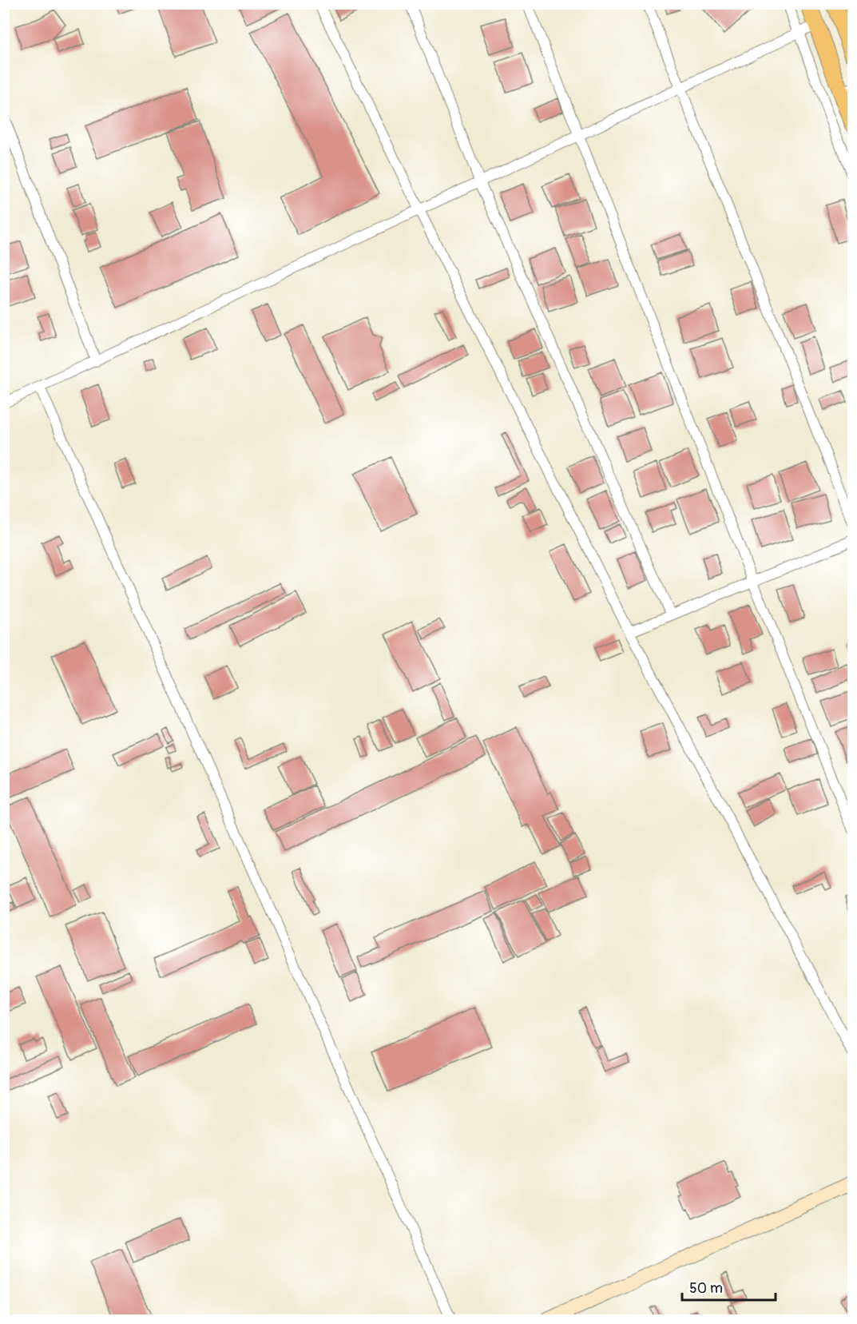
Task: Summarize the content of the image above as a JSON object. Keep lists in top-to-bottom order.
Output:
{
  "scale_bar": "50 m"
}
